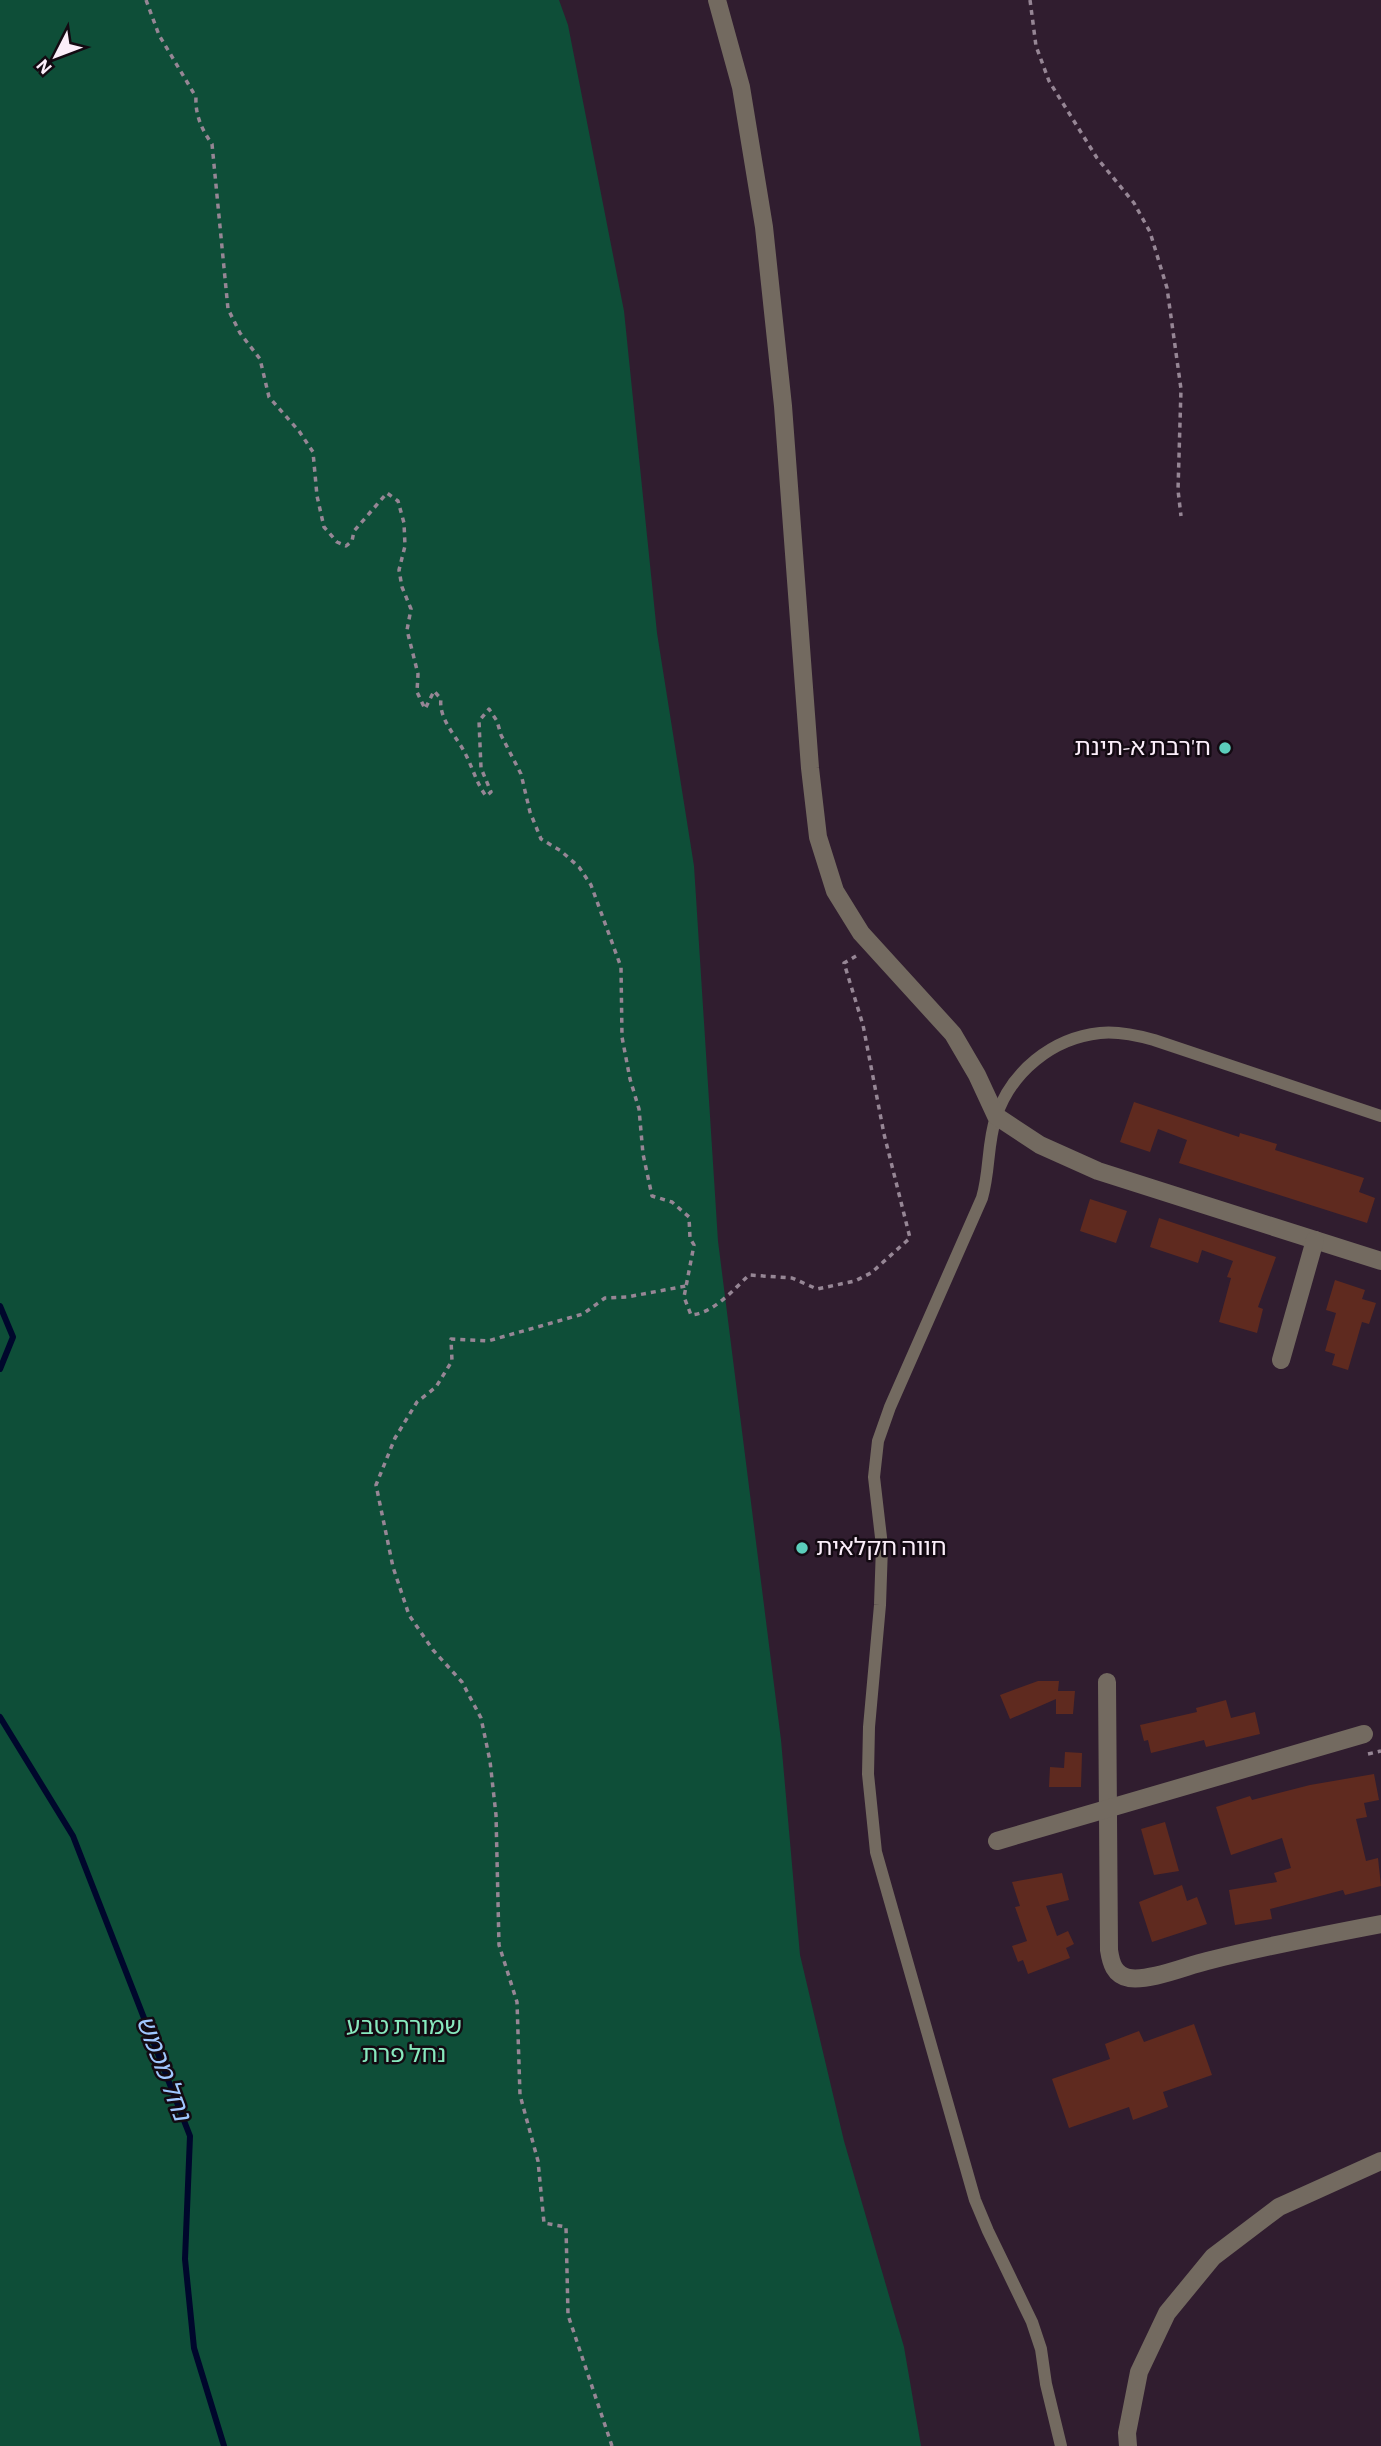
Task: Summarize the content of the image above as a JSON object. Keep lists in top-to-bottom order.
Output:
{
  "water": ["נחל מכמש"],
  "parks": ["שמורת טבע נחל פרת"],
  "places": ["ח'רבת א-תינת", "חווה חקלאית"],
  "north": "bottom left"
}
